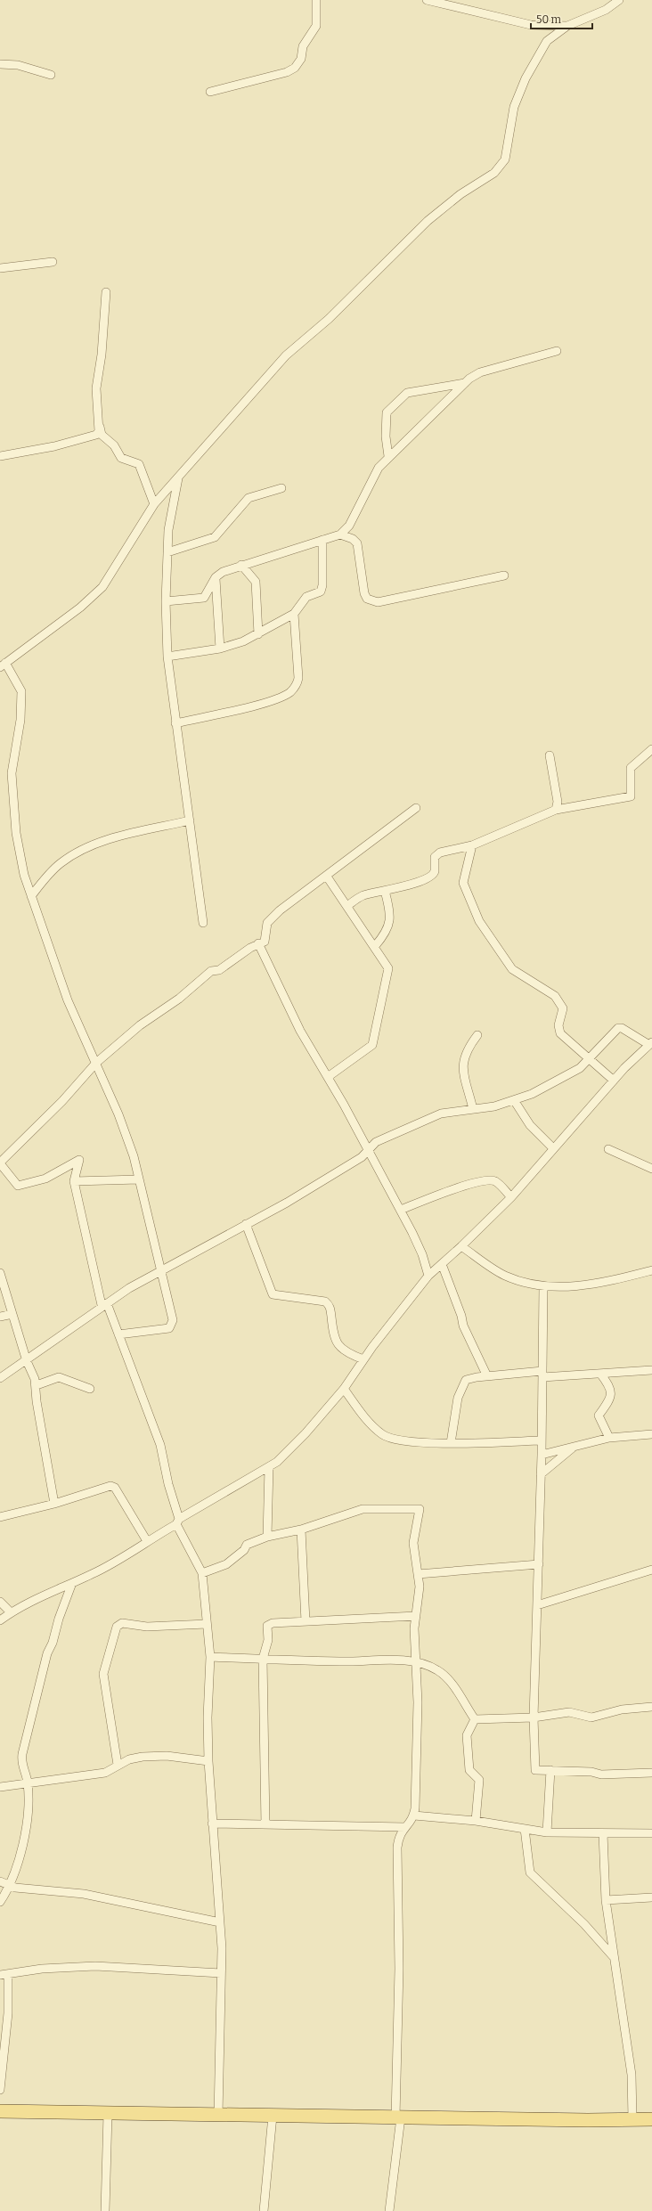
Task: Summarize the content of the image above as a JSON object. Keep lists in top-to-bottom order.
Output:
{
  "scale_bar": "50 m"
}
